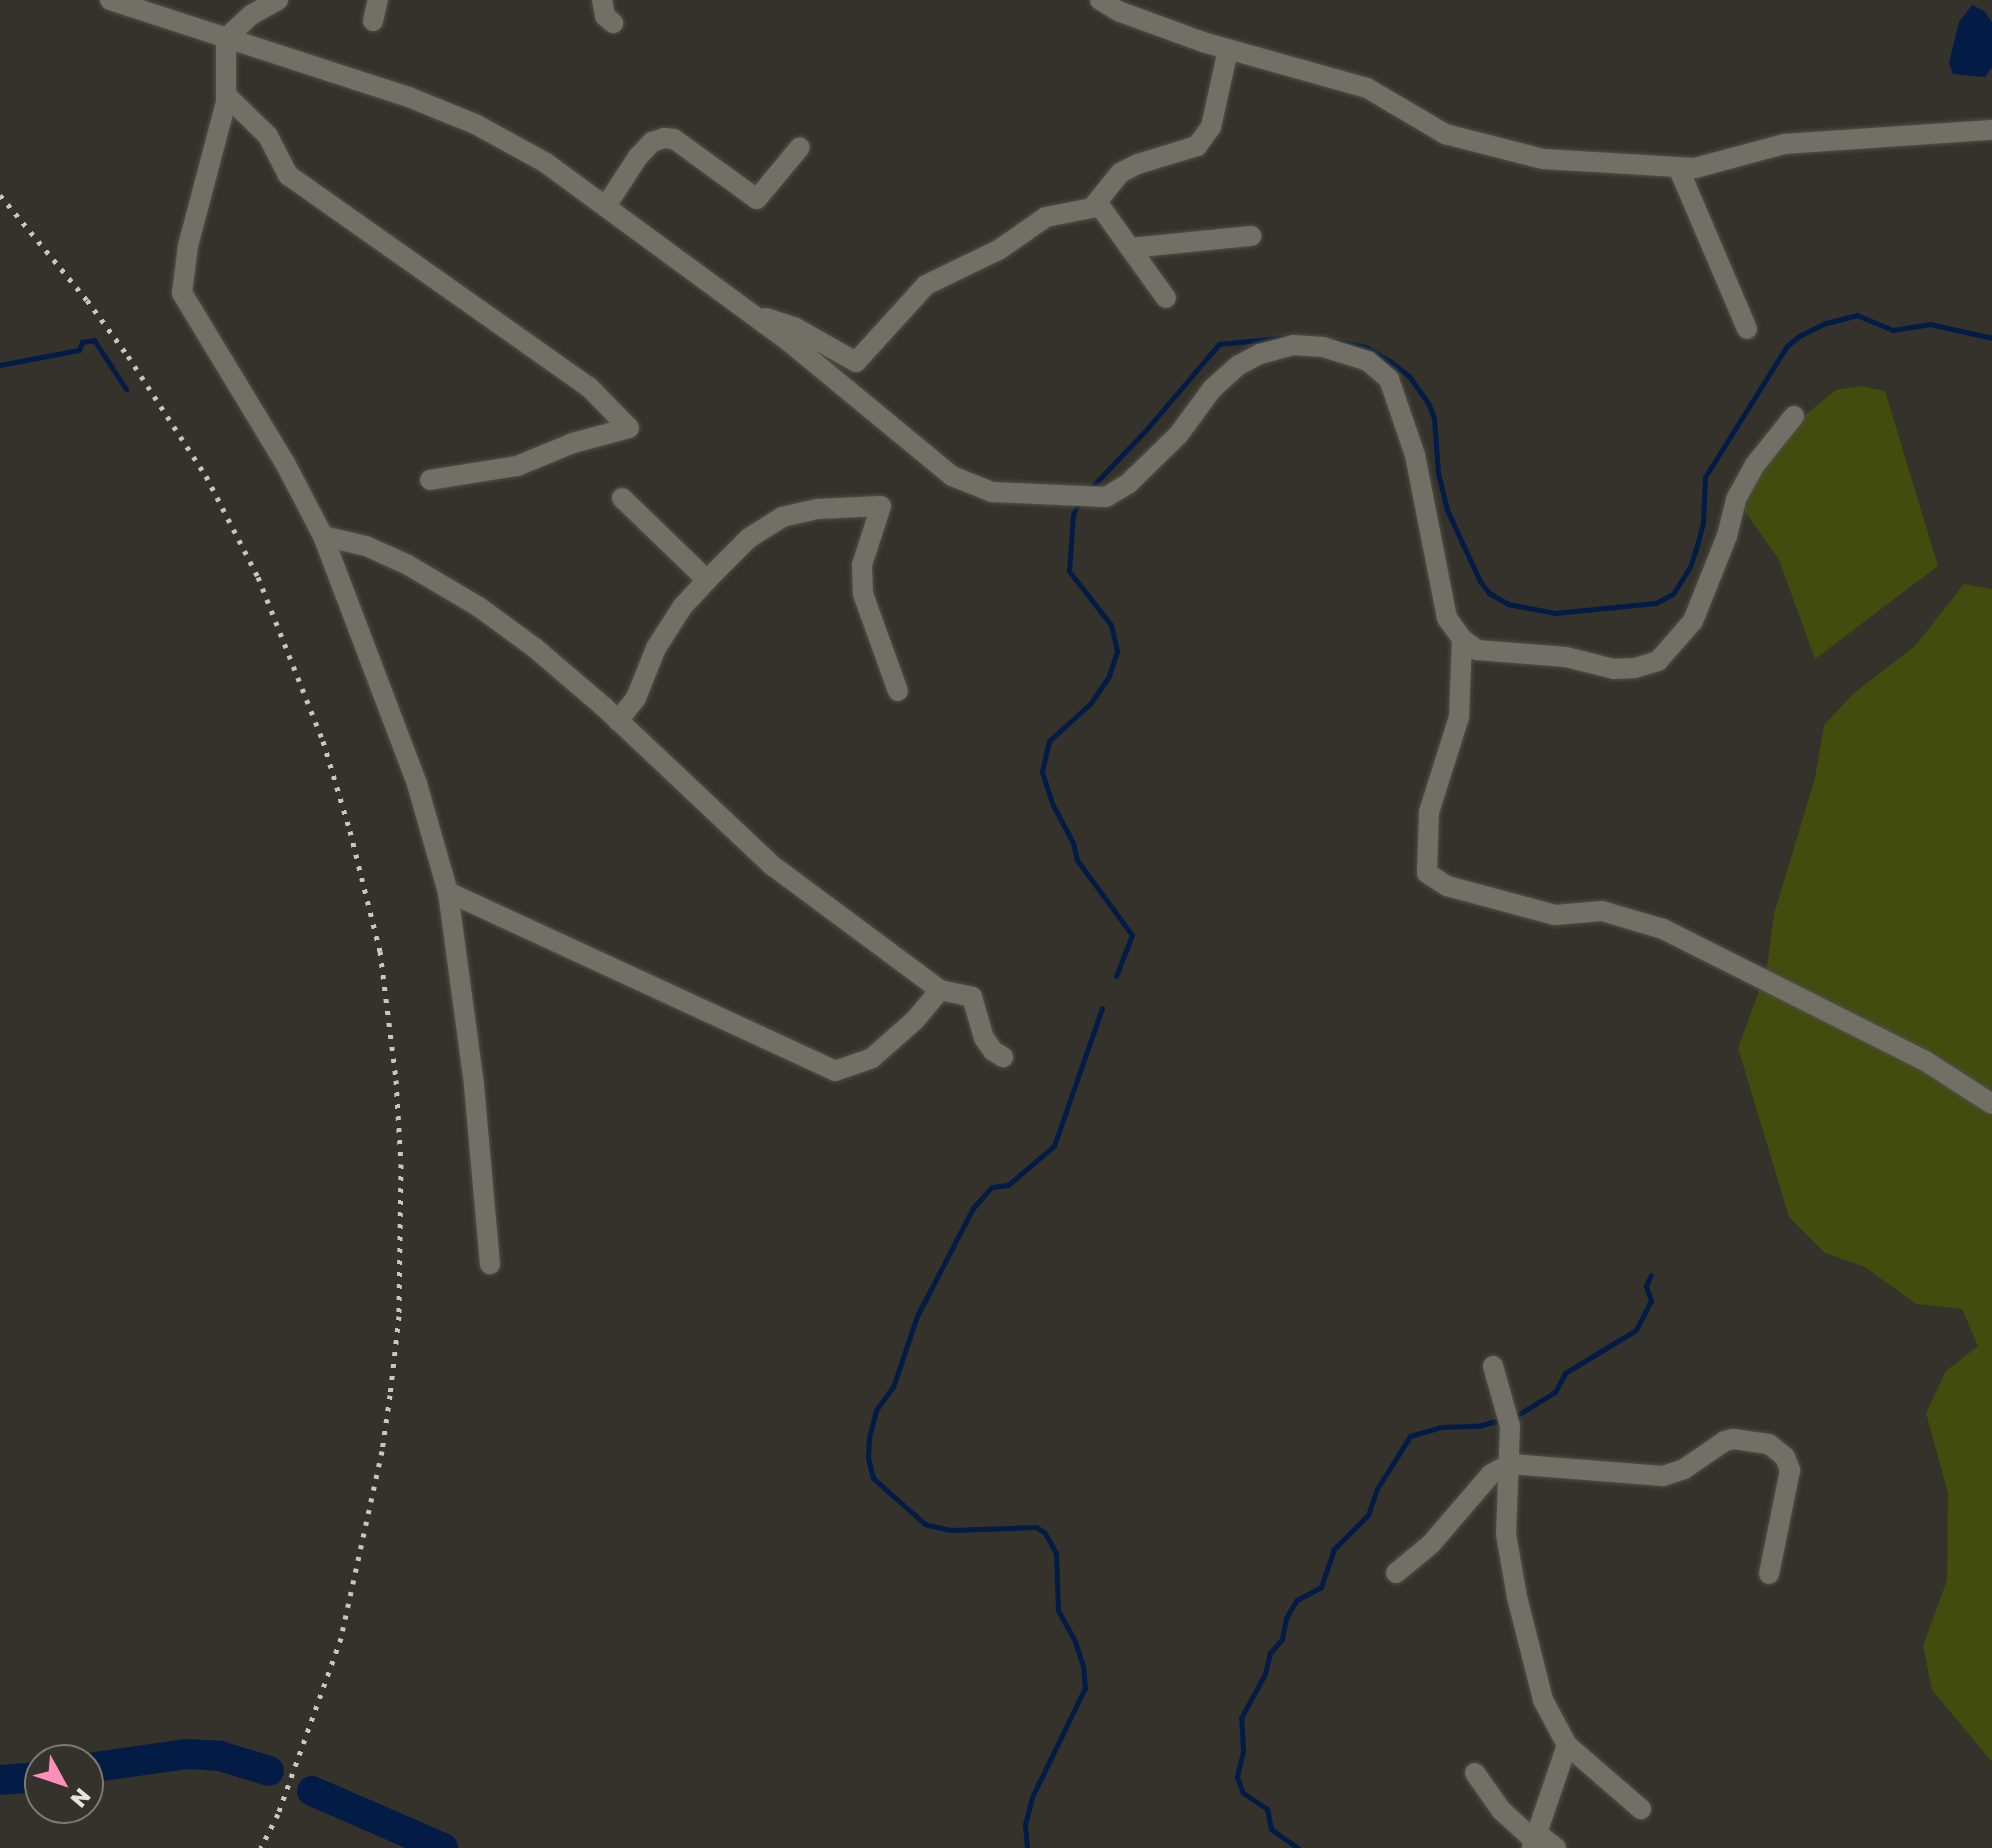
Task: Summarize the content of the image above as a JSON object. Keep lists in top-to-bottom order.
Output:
{
  "north": "bottom right"
}
